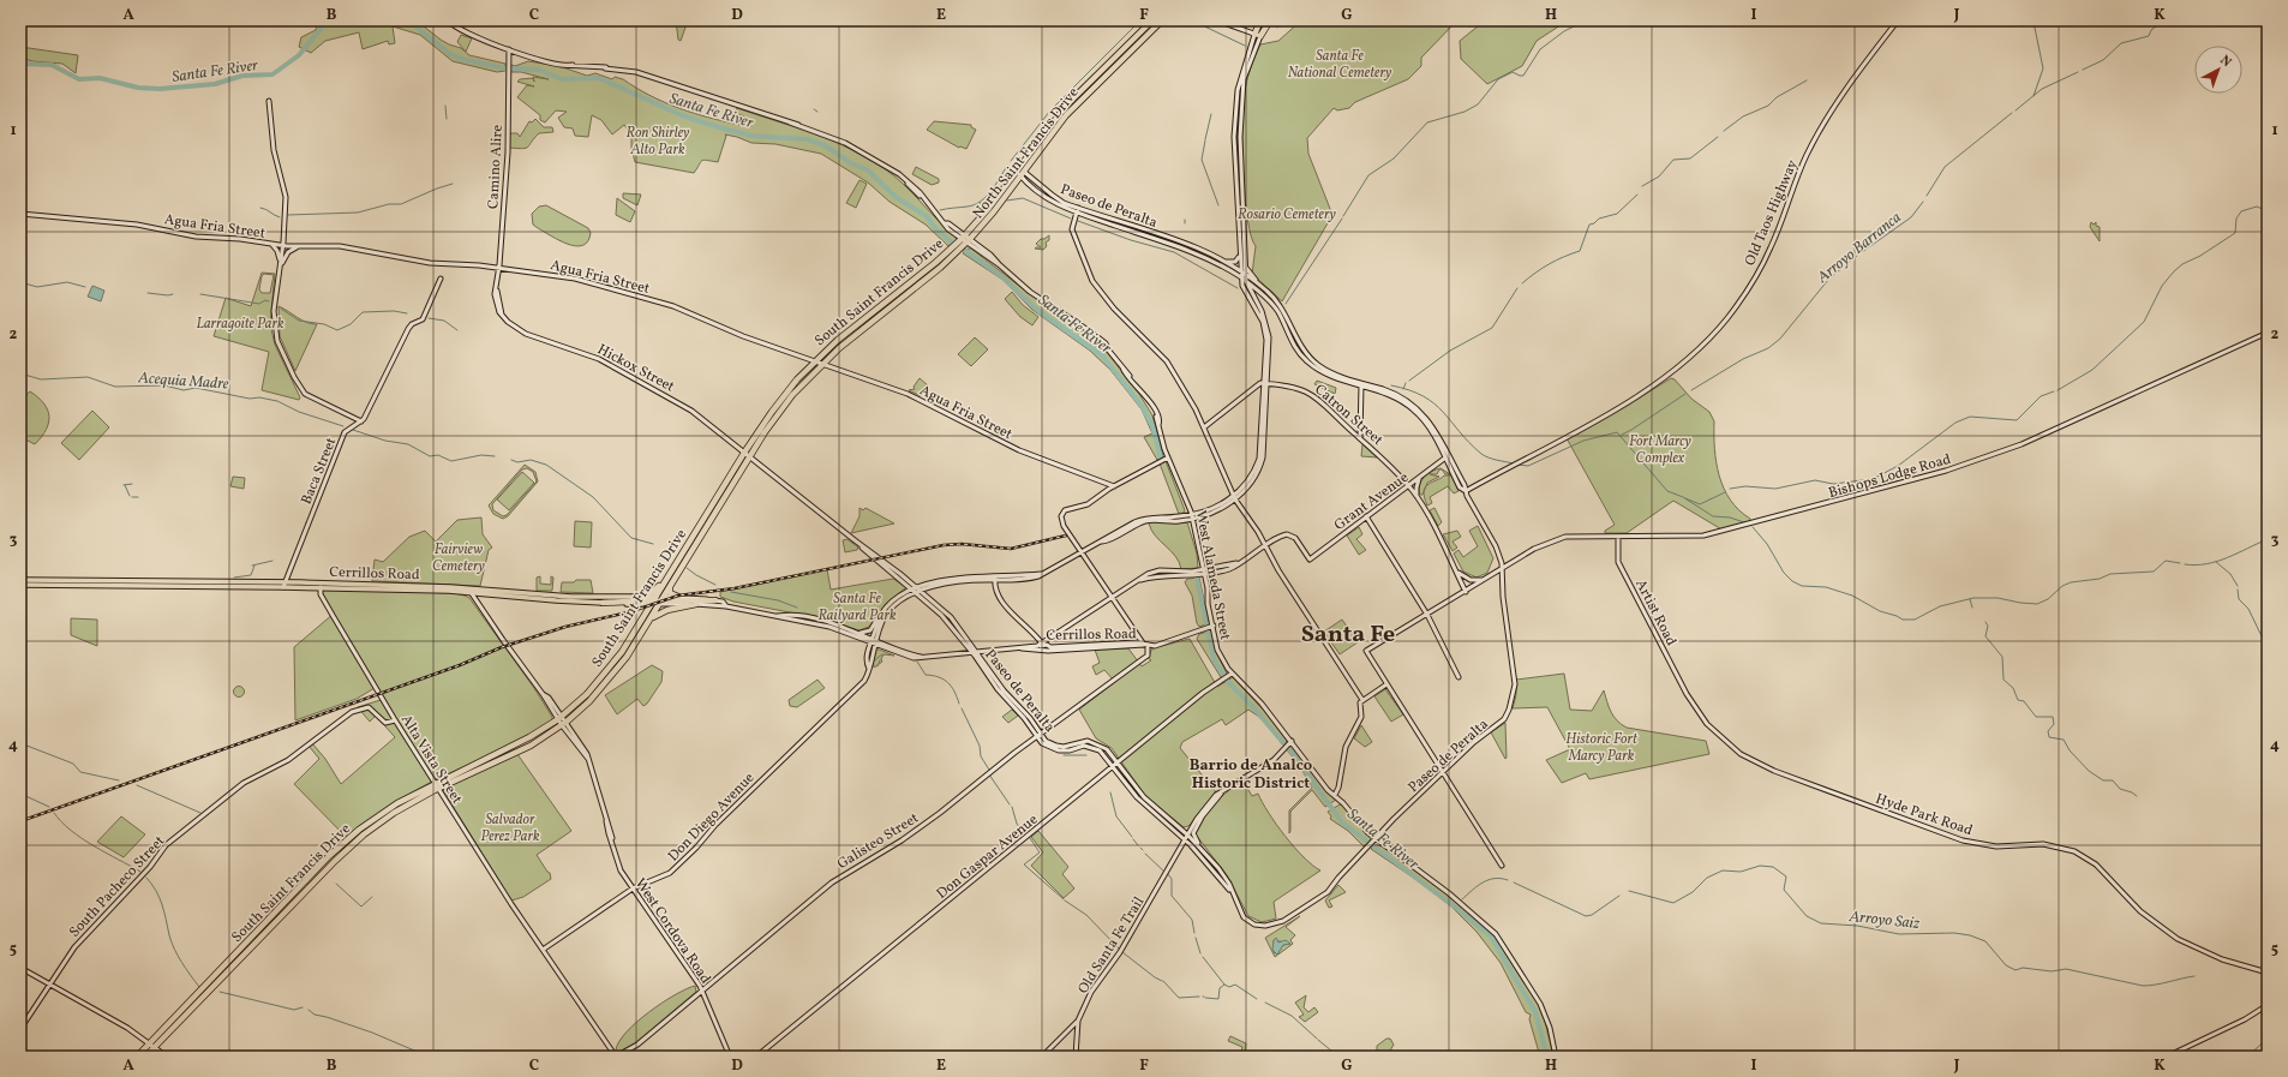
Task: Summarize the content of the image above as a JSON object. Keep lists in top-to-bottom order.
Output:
{
  "streets": {
    "highway": ["North Saint Francis Drive", "South Saint Francis Drive"],
    "main road": ["Cerrillos Road"],
    "street": [
      "Camino Alire",
      "Paseo de Peralta",
      "Old Taos Highway",
      "Agua Fria Street",
      "Hickox Street",
      "Catron Street",
      "Baca Street",
      "Bishops Lodge Road",
      "Grant Avenue",
      "West Alameda Street",
      "Artist Road",
      "Alta Vista Street",
      "Hyde Park Road",
      "Don Diego Avenue",
      "Galisteo Street",
      "Don Gaspar Avenue",
      "South Pacheco Street",
      "West Cordova Road",
      "Old Santa Fe Trail"
    ]
  },
  "crossings": [
    ["North Saint Francis Drive", "Paseo de Peralta"],
    ["North Saint Francis Drive", "South Saint Francis Drive"],
    ["North Saint Francis Drive", "West Alameda Street"],
    ["Camino Alire", "Agua Fria Street"],
    ["Camino Alire", "Hickox Street"],
    ["Camino Alire", "West Alameda Street"],
    ["Paseo de Peralta", "Old Taos Highway"],
    ["Paseo de Peralta", "South Saint Francis Drive"],
    ["Paseo de Peralta", "Hickox Street"],
    ["Paseo de Peralta", "Bishops Lodge Road"],
    ["Paseo de Peralta", "Grant Avenue"],
    ["Paseo de Peralta", "Cerrillos Road"],
    ["Paseo de Peralta", "West Alameda Street"],
    ["Paseo de Peralta", "Galisteo Street"],
    ["Paseo de Peralta", "Don Gaspar Avenue"],
    ["Paseo de Peralta", "Old Santa Fe Trail"],
    ["Agua Fria Street", "South Saint Francis Drive"],
    ["South Saint Francis Drive", "Hickox Street"],
    ["South Saint Francis Drive", "Cerrillos Road"],
    ["South Saint Francis Drive", "West Alameda Street"],
    ["South Saint Francis Drive", "Alta Vista Street"],
    ["South Saint Francis Drive", "West Cordova Road"],
    ["Catron Street", "Bishops Lodge Road"],
    ["Catron Street", "Grant Avenue"],
    ["Baca Street", "Cerrillos Road"],
    ["Bishops Lodge Road", "Artist Road"],
    ["Cerrillos Road", "Alta Vista Street"],
    ["Cerrillos Road", "Don Diego Avenue"],
    ["Cerrillos Road", "Galisteo Street"],
    ["Cerrillos Road", "West Cordova Road"],
    ["West Alameda Street", "Don Gaspar Avenue"],
    ["West Alameda Street", "Old Santa Fe Trail"],
    ["Artist Road", "Hyde Park Road"],
    ["Alta Vista Street", "Don Diego Avenue"],
    ["Alta Vista Street", "Galisteo Street"],
    ["Alta Vista Street", "South Pacheco Street"],
    ["Don Diego Avenue", "West Cordova Road"],
    ["Galisteo Street", "West Cordova Road"]
  ],
  "districts": ["Santa Fe", "Barrio de Analco Historic District"],
  "water": [
    "Santa Fe River",
    "Arroyo Barranca",
    "Acequia Madre",
    "Arroyo Saiz"
  ],
  "parks": [
    "Santa Fe National Cemetery",
    "Ron Shirley Alto Park",
    "Rosario Cemetery",
    "Larragoite Park",
    "Fort Marcy Complex",
    "Fairview Cemetery",
    "Santa Fe Railyard Park",
    "Historic Fort Marcy Park",
    "Salvador Perez Park"
  ],
  "north": "top right",
  "grid": {
    "columns": [
      "A",
      "B",
      "C",
      "D",
      "E",
      "F",
      "G",
      "H",
      "I",
      "J",
      "K"
    ],
    "rows": [
      "1",
      "2",
      "3",
      "4",
      "5"
    ]
  }
}
